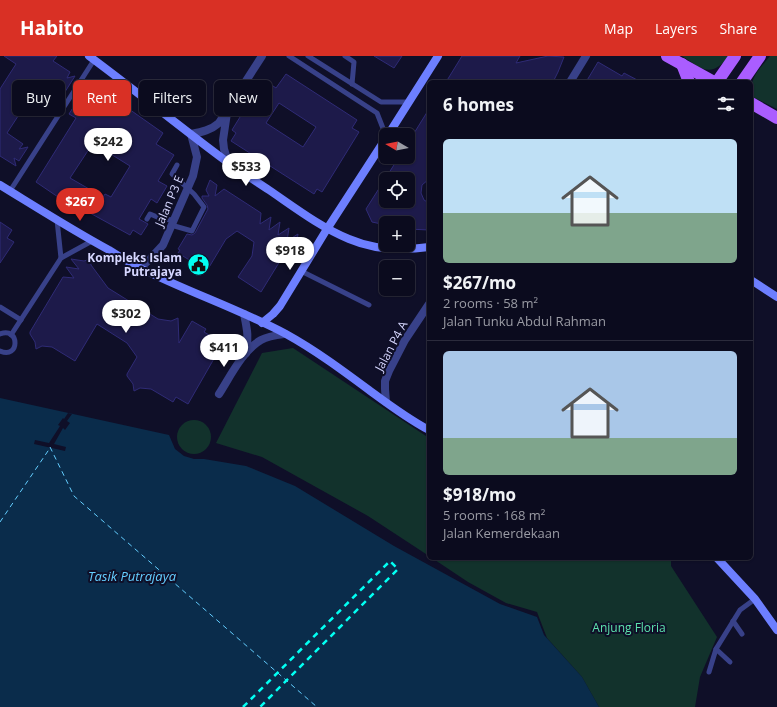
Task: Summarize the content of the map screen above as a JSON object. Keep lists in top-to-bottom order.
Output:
{
  "streets": {
    "street": ["Jalan P3 E", "Jalan P4 A"]
  },
  "water": ["Tasik Putrajaya"],
  "parks": ["Anjung Floria"],
  "places": {
    "public building": ["Kompleks Islam Putrajaya"]
  },
  "north": "left",
  "page": {
    "header": "Habito",
    "nav": ["Map", "Layers", "Share"],
    "chip": [
      "Buy",
      "Rent",
      "Filters",
      "New"
    ],
    "heading": "6 homes",
    "map_buttons": ["+", "−"],
    "price": [
      "$242",
      "$533",
      "$267",
      "$918",
      "$302",
      "$411"
    ],
    "list": [
      {
        "name": "$267/mo",
        "note": "2 rooms · 58 m² · Jalan Tunku Abdul Rahman"
      },
      {
        "name": "$918/mo",
        "note": "5 rooms · 168 m² · Jalan Kemerdekaan"
      }
    ]
  }
}
